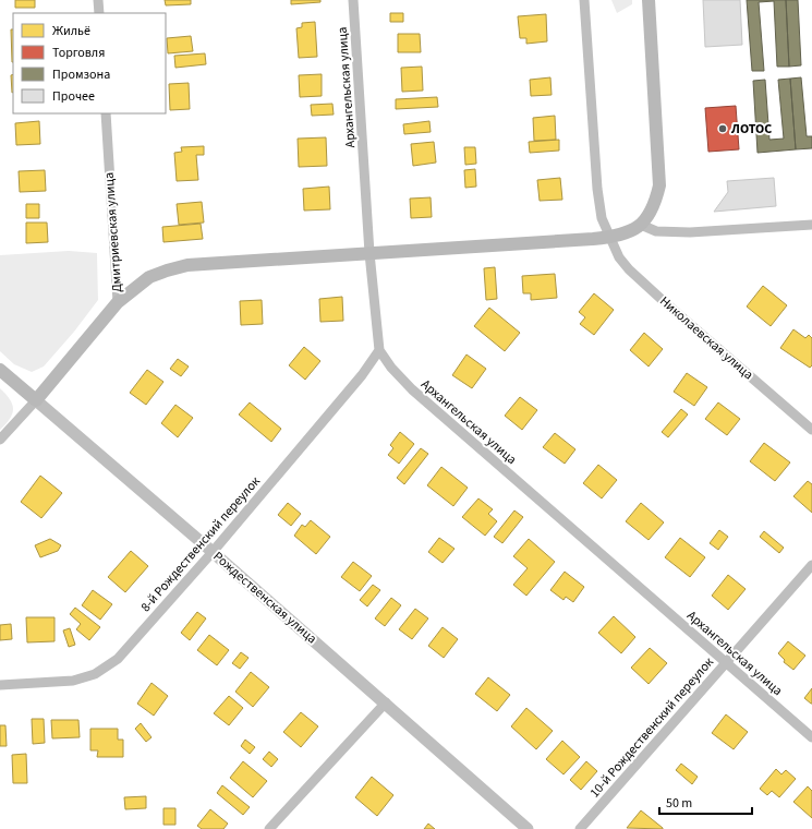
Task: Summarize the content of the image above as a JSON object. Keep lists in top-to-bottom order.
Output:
{
  "streets": {
    "main road": ["Дмитриевская улица", "Рождественская улица"],
    "street": [
      "Архангельская улица",
      "Николаевская улица",
      "8-й Рождественский переулок",
      "10-й Рождественский переулок"
    ]
  },
  "crossings": [
    ["Архангельская улица", "8-й Рождественский переулок"],
    ["Архангельская улица", "10-й Рождественский переулок"],
    ["Дмитриевская улица", "Рождественская улица"],
    ["8-й Рождественский переулок", "Рождественская улица"]
  ],
  "places": ["ЛОТОС"],
  "legend": [
    "Жильё",
    "Торговля",
    "Промзона",
    "Прочее"
  ],
  "scale_bar": "50 m"
}
